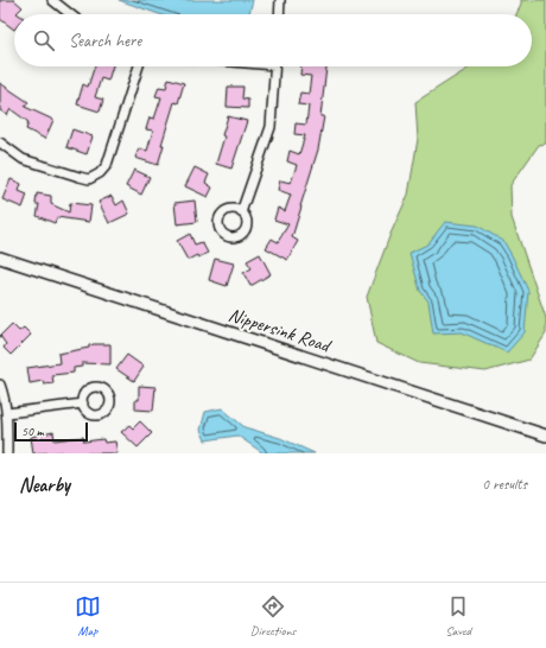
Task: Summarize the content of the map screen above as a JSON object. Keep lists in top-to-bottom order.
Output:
{
  "streets": {
    "street": ["Nippersink Road"]
  },
  "scale_bar": "50 m",
  "page": {
    "search": "Search here",
    "scale": "50 m",
    "heading": ["Nearby", "0 results"],
    "nav": ["Map", "Directions", "Saved"]
  }
}
